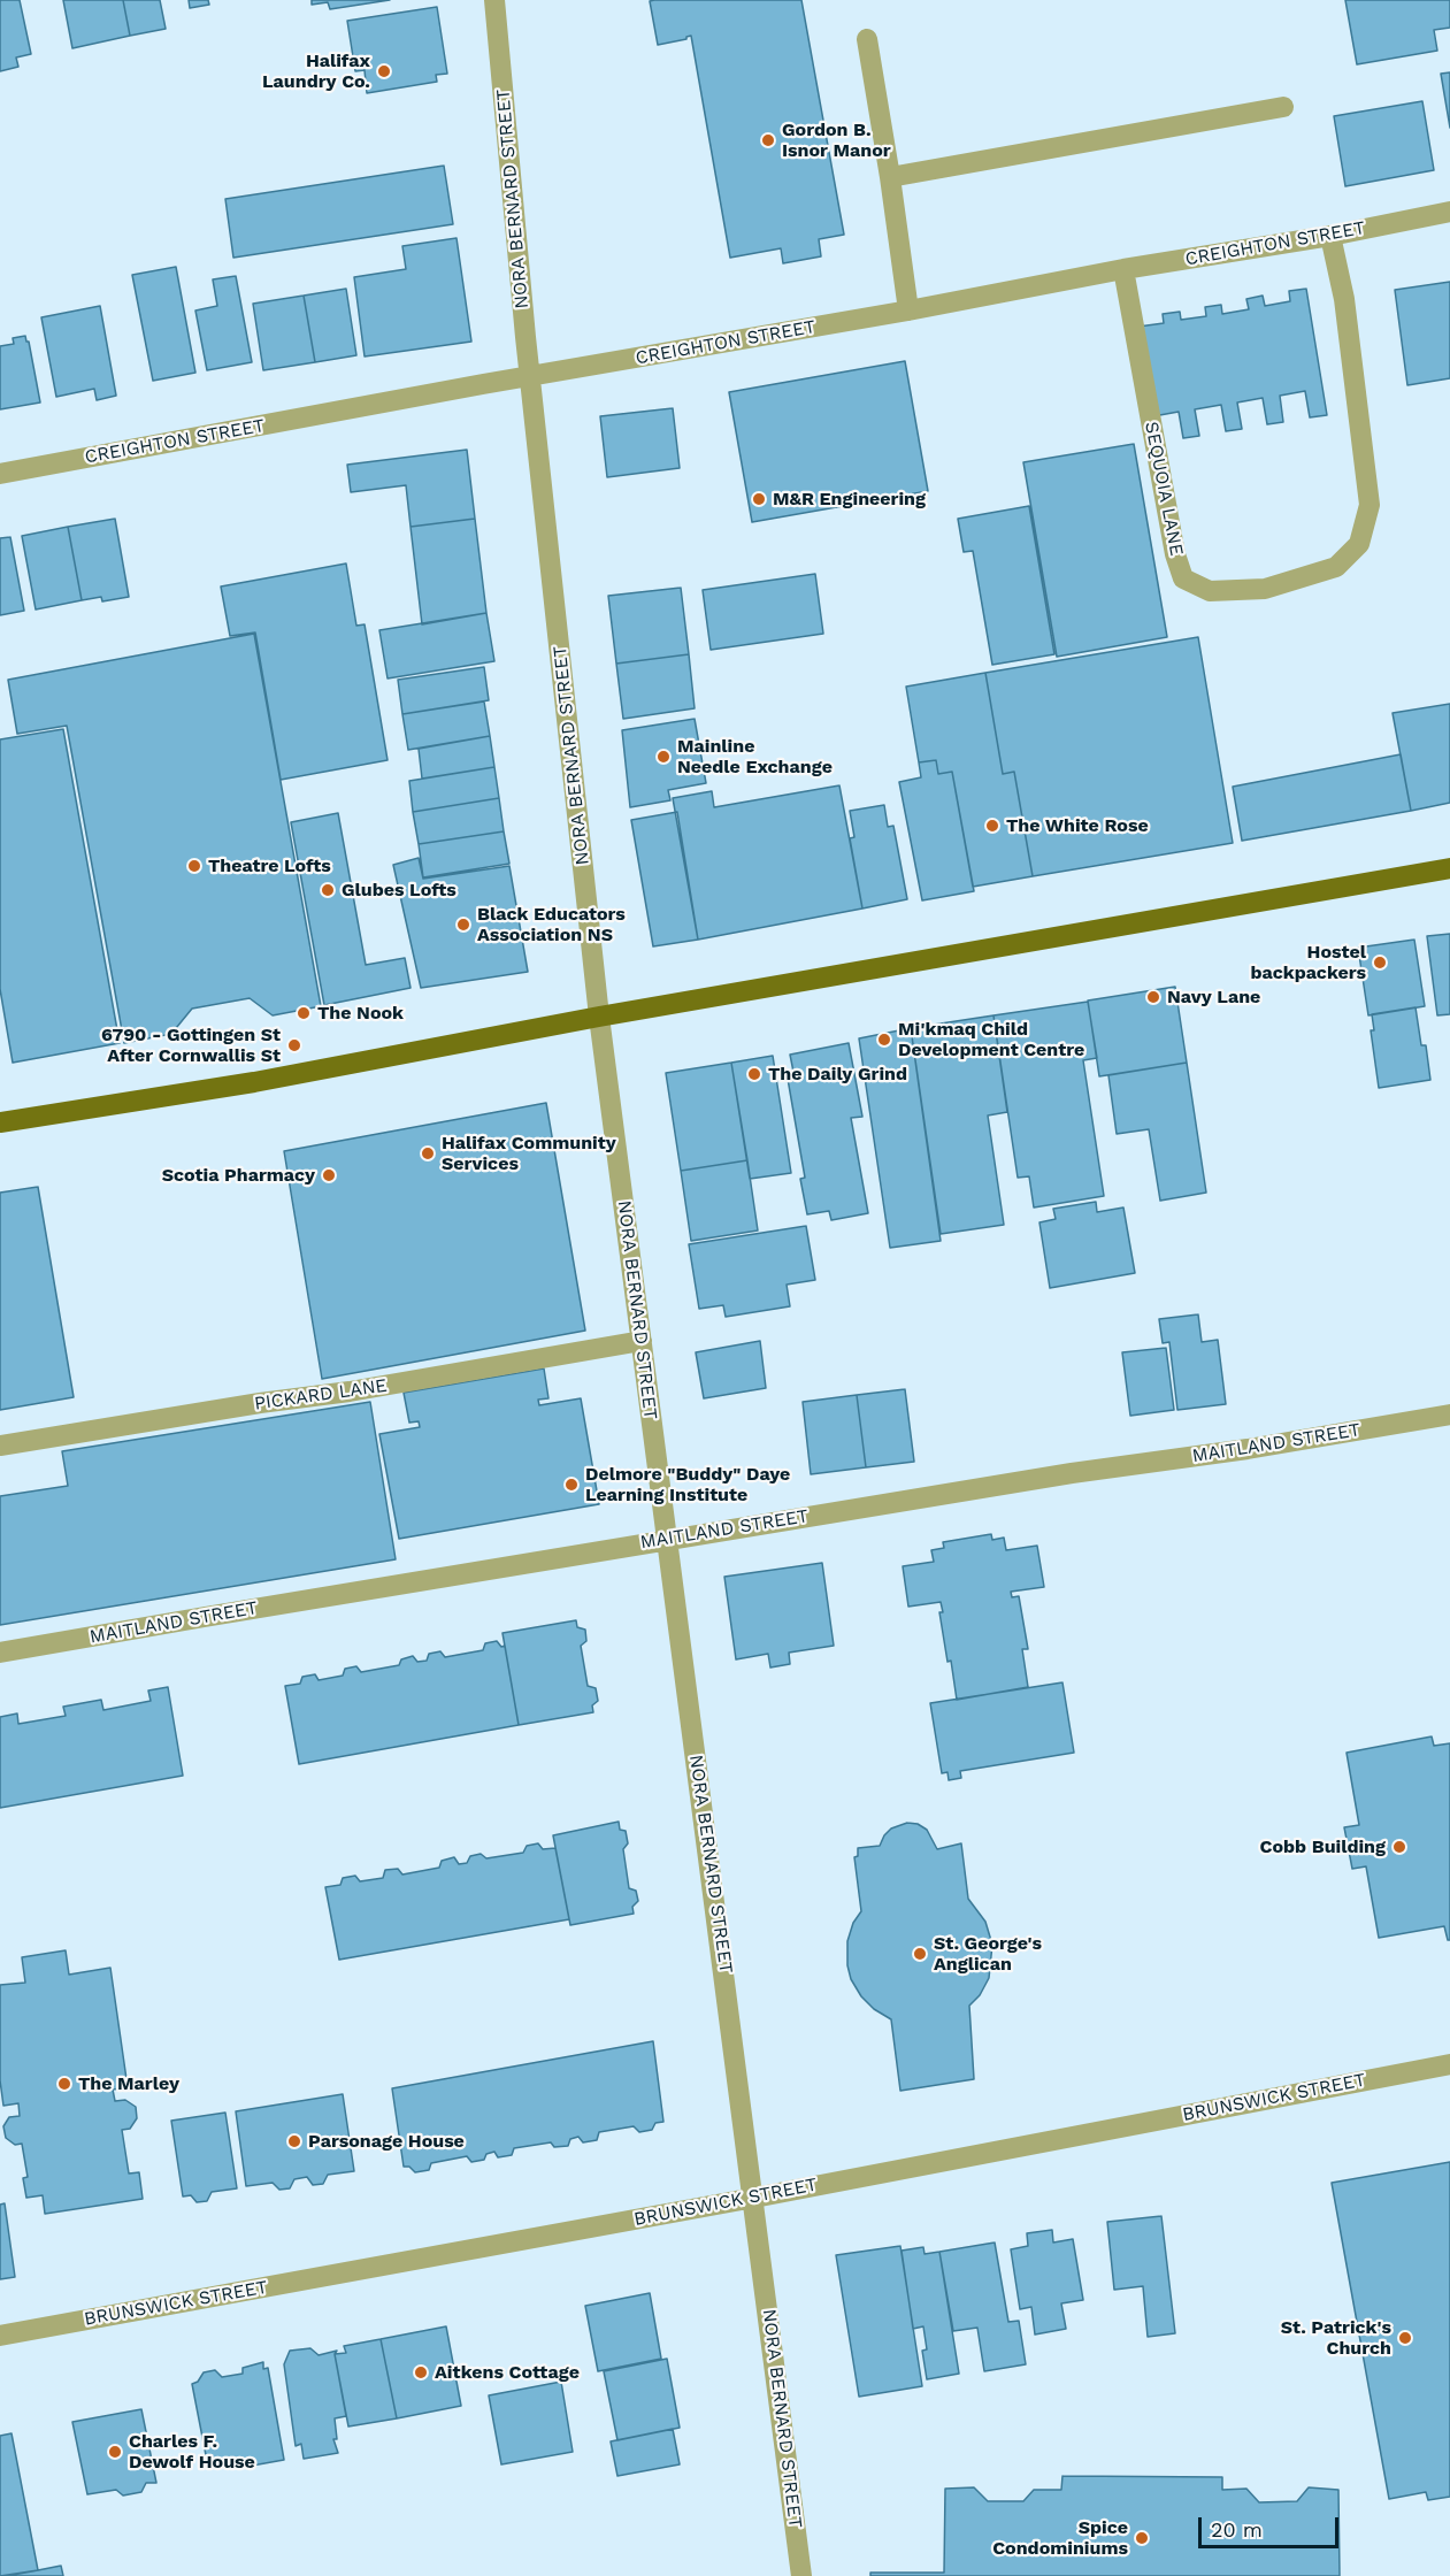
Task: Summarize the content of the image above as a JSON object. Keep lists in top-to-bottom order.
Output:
{
  "streets": {
    "street": [
      "NORA BERNARD STREET",
      "CREIGHTON STREET",
      "SEQUOIA LANE",
      "PICKARD LANE",
      "MAITLAND STREET",
      "BRUNSWICK STREET"
    ]
  },
  "crossings": [
    ["NORA BERNARD STREET", "CREIGHTON STREET"],
    ["NORA BERNARD STREET", "PICKARD LANE"],
    ["NORA BERNARD STREET", "MAITLAND STREET"],
    ["NORA BERNARD STREET", "BRUNSWICK STREET"],
    ["CREIGHTON STREET", "SEQUOIA LANE"]
  ],
  "places": [
    "Halifax Laundry Co.",
    "Gordon B. Isnor Manor",
    "M&R Engineering",
    "Mainline Needle Exchange",
    "The White Rose",
    "Theatre Lofts",
    "Glubes Lofts",
    "Black Educators Association NS",
    "Hostel backpackers",
    "Navy Lane",
    "The Nook",
    "Mi'kmaq Child Development Centre",
    "6790 - Gottingen St After Cornwallis St",
    "The Daily Grind",
    "Halifax Community Services",
    "Scotia Pharmacy",
    "Delmore \"Buddy\" Daye Learning Institute",
    "Cobb Building",
    "St. George's Anglican",
    "The Marley",
    "Parsonage House",
    "St. Patrick's Church",
    "Aitkens Cottage",
    "Charles F. Dewolf House",
    "Spice Condominiums"
  ],
  "scale_bar": "20 m"
}
